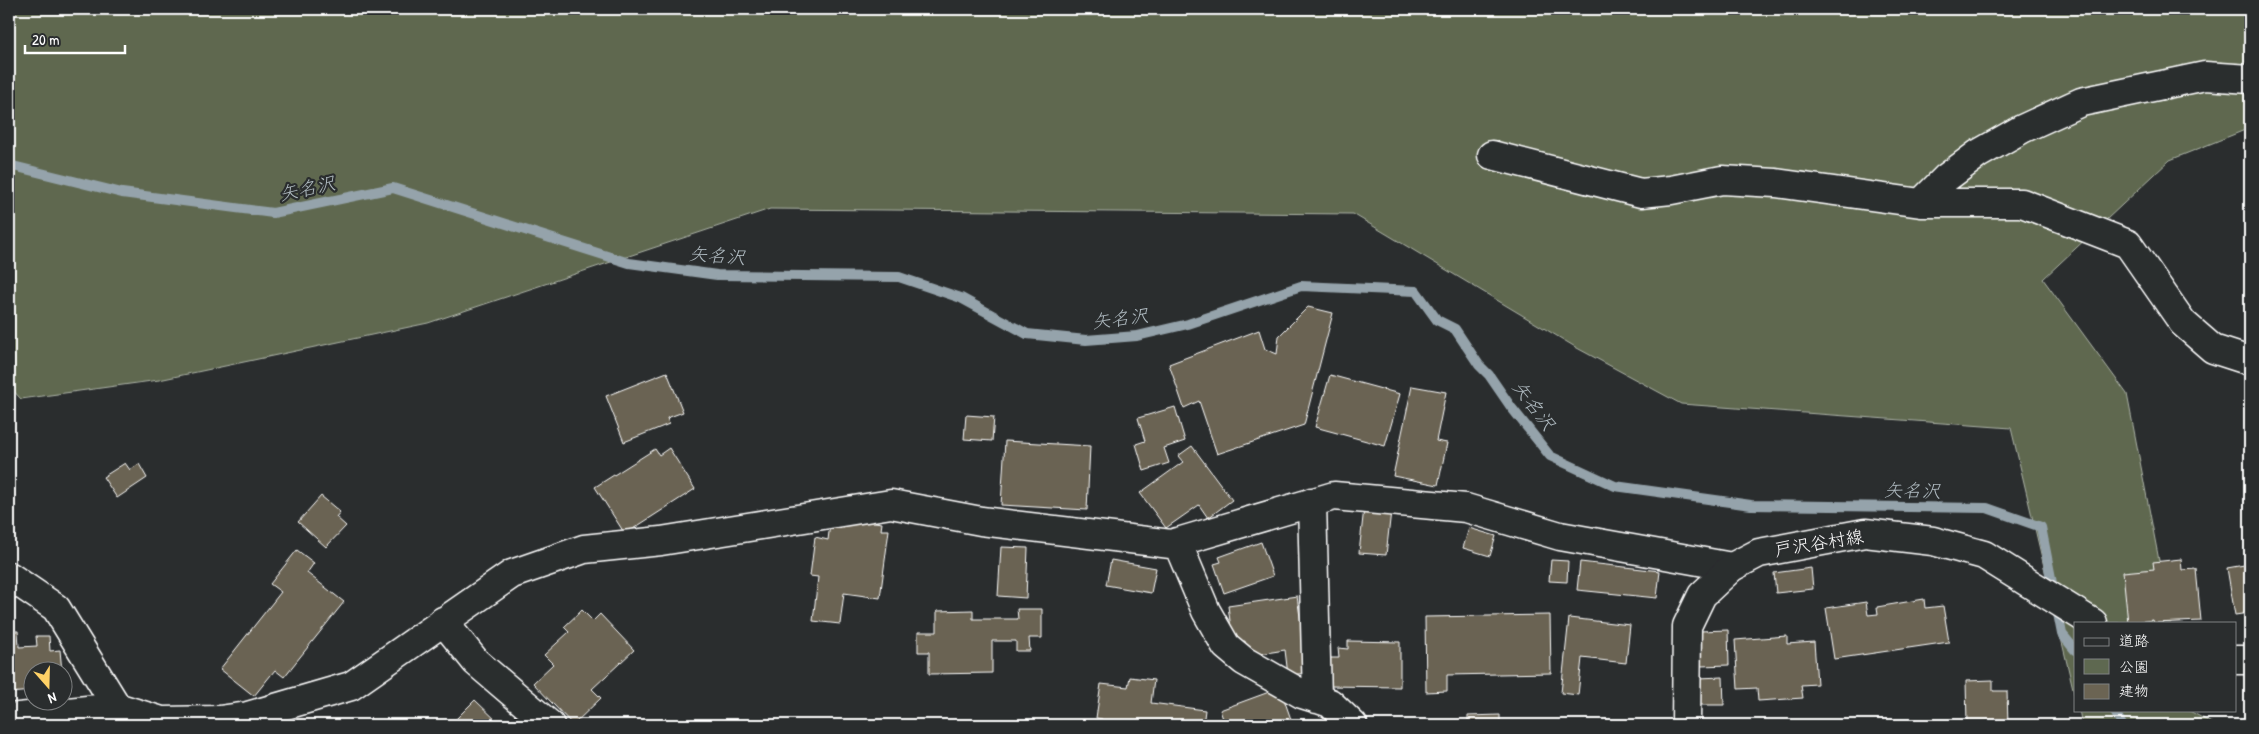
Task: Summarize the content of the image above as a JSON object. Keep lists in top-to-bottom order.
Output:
{
  "streets": {
    "street": ["戸沢谷村線"]
  },
  "water": ["矢名沢"],
  "legend": ["道路", "公園", "建物"],
  "scale_bar": "20 m",
  "north": "bottom"
}
